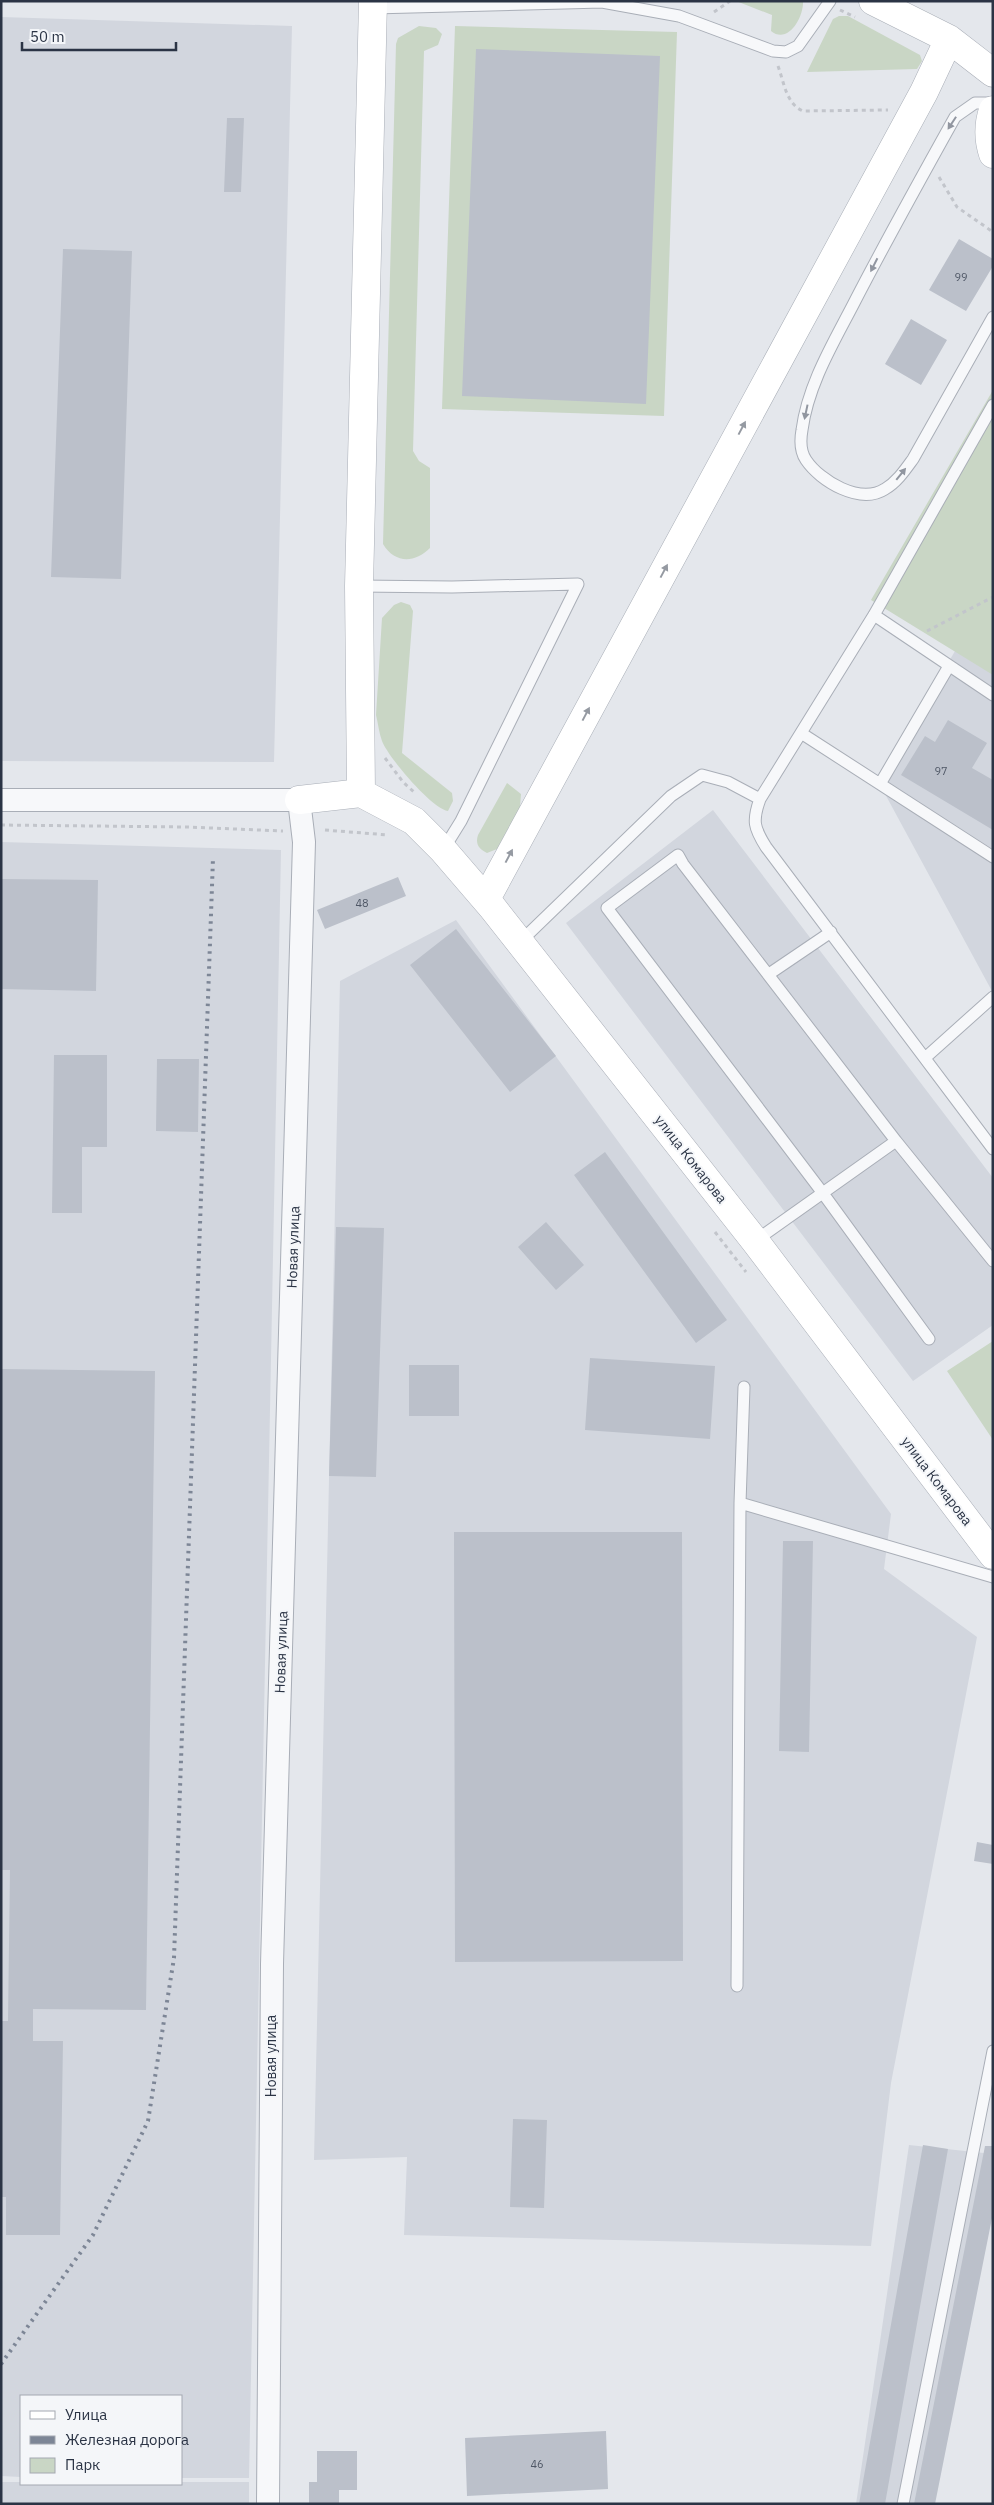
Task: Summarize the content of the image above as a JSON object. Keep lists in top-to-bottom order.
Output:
{
  "streets": {
    "street": ["улица Комарова", "Новая улица"]
  },
  "house_numbers": [
    "99",
    "97",
    "48",
    "46"
  ],
  "legend": ["Улица", "Железная дорога", "Парк"],
  "scale_bar": "50 m"
}
